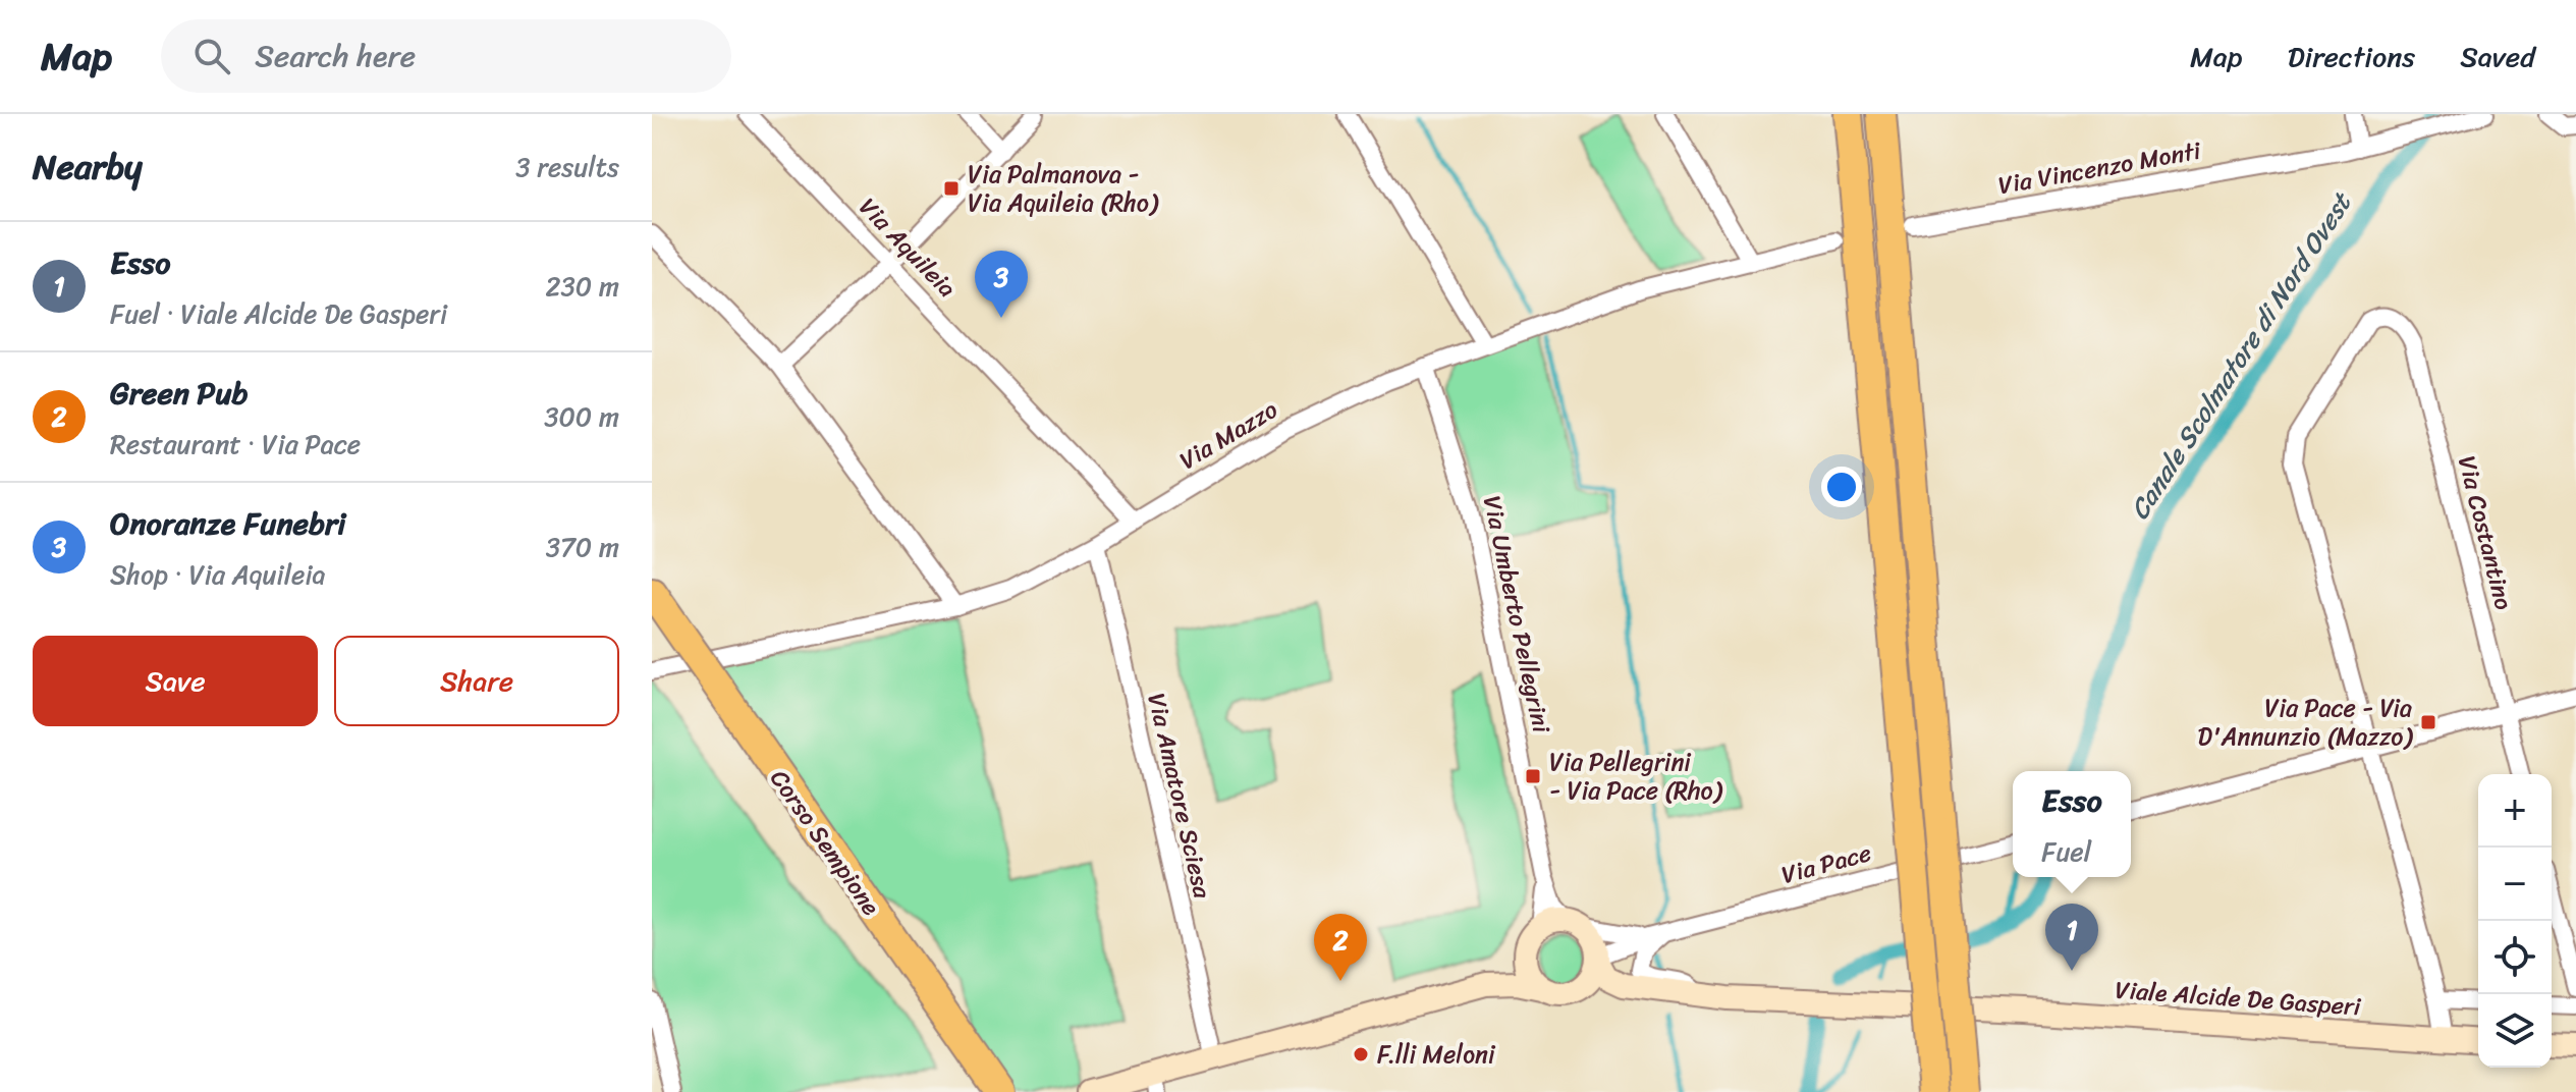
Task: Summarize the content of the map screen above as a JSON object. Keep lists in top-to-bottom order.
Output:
{
  "streets": {
    "highway": ["Corso Sempione"],
    "street": [
      "Via Vincenzo Monti",
      "Via Aquileia",
      "Via Mazzo",
      "Via Costantino",
      "Via Umberto Pellegrini",
      "Via Amatore Sciesa",
      "Via Pace",
      "Viale Alcide De Gasperi"
    ]
  },
  "crossings": [
    ["Via Aquileia", "Via Mazzo"],
    ["Via Mazzo", "Via Umberto Pellegrini"],
    ["Via Mazzo", "Via Amatore Sciesa"],
    ["Via Mazzo", "Corso Sempione"],
    ["Via Pace", "Viale Alcide De Gasperi"]
  ],
  "water": ["Canale Scolmatore di Nord Ovest"],
  "places": {
    "transit": ["Via Palmanova - Via Aquileia (Rho)", "Via Pace - Via D'Annunzio (Mazzo)", "Via Pellegrini - Via Pace (Rho)"],
    "other": ["F.lli Meloni"]
  },
  "page": {
    "header": "Map",
    "search": "Search here",
    "nav": ["Map", "Directions", "Saved"],
    "heading": ["Nearby", "3 results"],
    "list": [
      {
        "mark": "1",
        "name": "Esso",
        "note": "Fuel · Viale Alcide De Gasperi",
        "value": "230 m"
      },
      {
        "mark": "2",
        "name": "Green Pub",
        "note": "Restaurant · Via Pace",
        "value": "300 m"
      },
      {
        "mark": "3",
        "name": "Onoranze Funebri",
        "note": "Shop · Via Aquileia",
        "value": "370 m"
      }
    ],
    "pins": ["3", "1", "2"],
    "buttons": ["Save", "Share"],
    "popup": ["Esso", "Fuel"],
    "map_buttons": ["+", "−"]
  }
}
